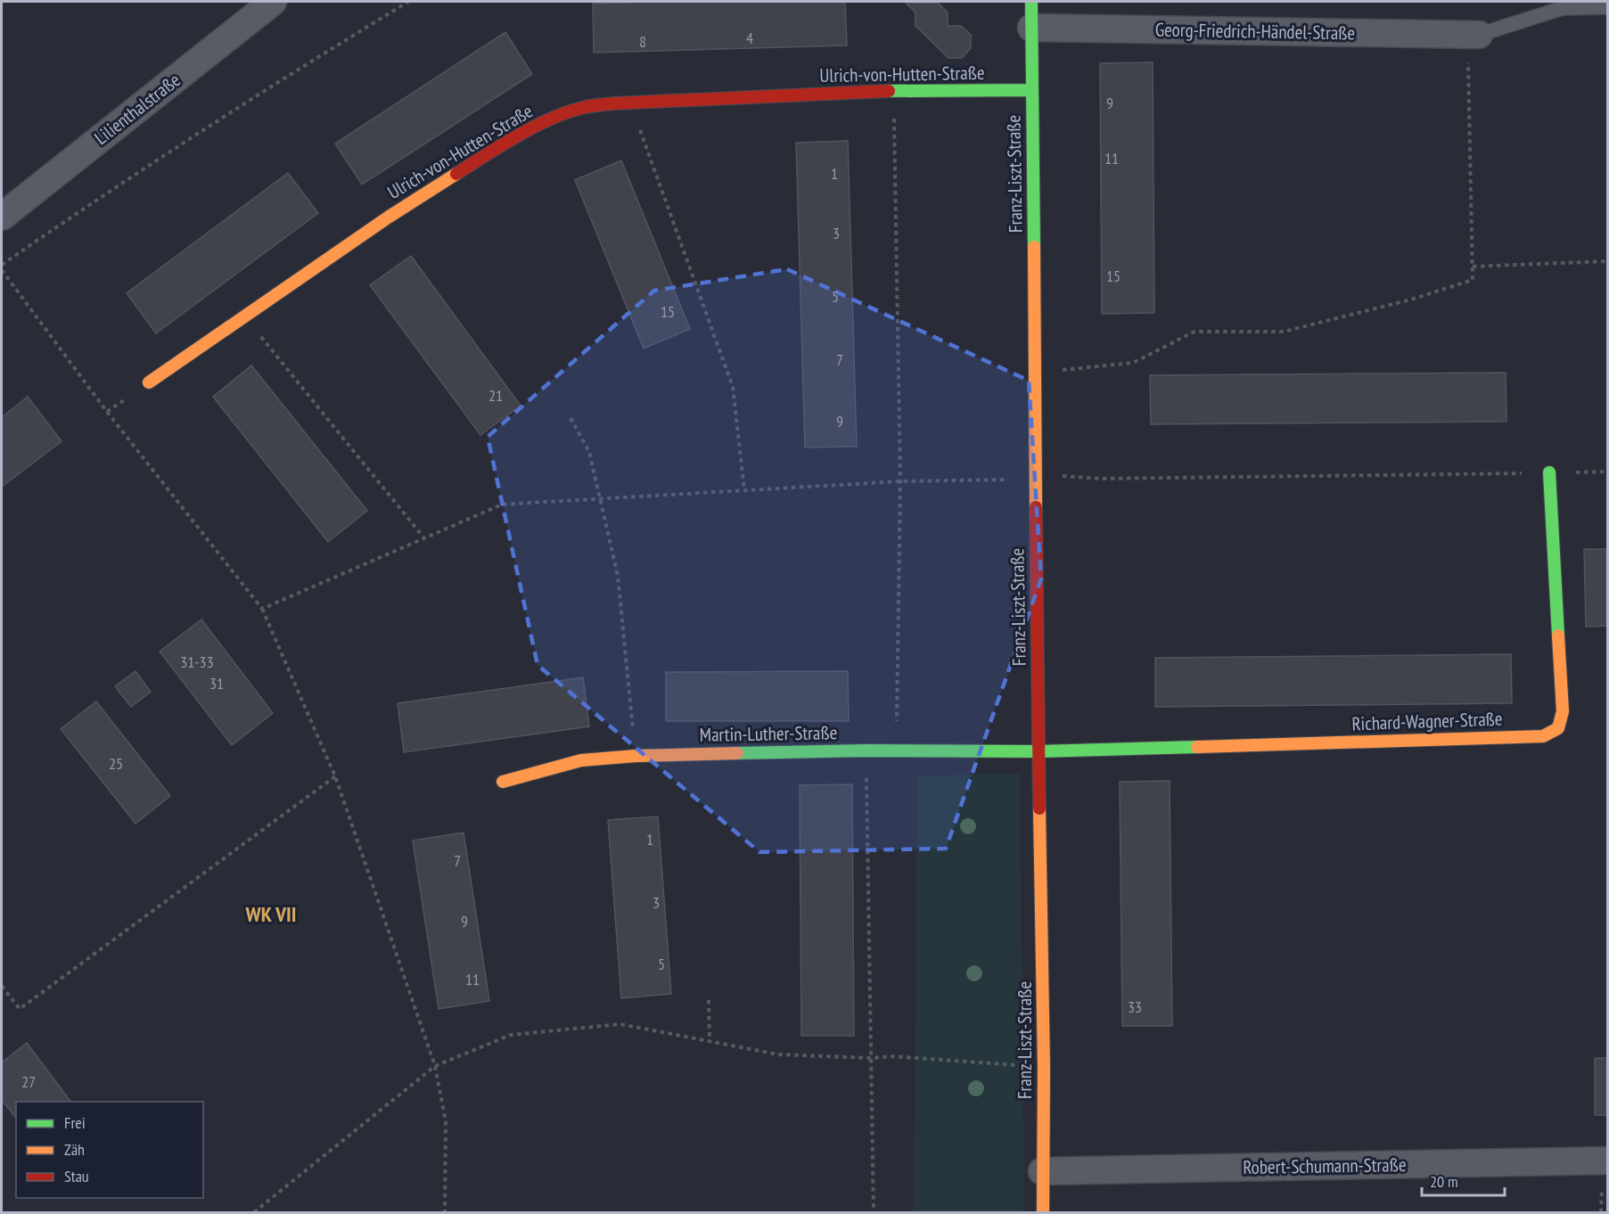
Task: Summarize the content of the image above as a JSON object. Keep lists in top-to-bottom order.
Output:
{
  "streets": {
    "street": [
      "Georg-Friedrich-Händel-Straße",
      "Ulrich-von-Hutten-Straße",
      "Lilienthalstraße",
      "Franz-Liszt-Straße",
      "Richard-Wagner-Straße",
      "Martin-Luther-Straße",
      "Robert-Schumann-Straße"
    ]
  },
  "crossings": [
    ["Georg-Friedrich-Händel-Straße", "Franz-Liszt-Straße"],
    ["Ulrich-von-Hutten-Straße", "Franz-Liszt-Straße"],
    ["Franz-Liszt-Straße", "Richard-Wagner-Straße"],
    ["Franz-Liszt-Straße", "Martin-Luther-Straße"],
    ["Franz-Liszt-Straße", "Robert-Schumann-Straße"],
    ["Richard-Wagner-Straße", "Martin-Luther-Straße"]
  ],
  "districts": ["WK VII"],
  "house_numbers": [
    "4",
    "8",
    "9",
    "11",
    "1",
    "3",
    "15",
    "5",
    "15",
    "7",
    "21",
    "9",
    "31-33",
    "31",
    "25",
    "1",
    "7",
    "3",
    "9",
    "5",
    "11",
    "33",
    "27"
  ],
  "legend": ["Frei", "Zäh", "Stau"],
  "scale_bar": "20 m"
}
